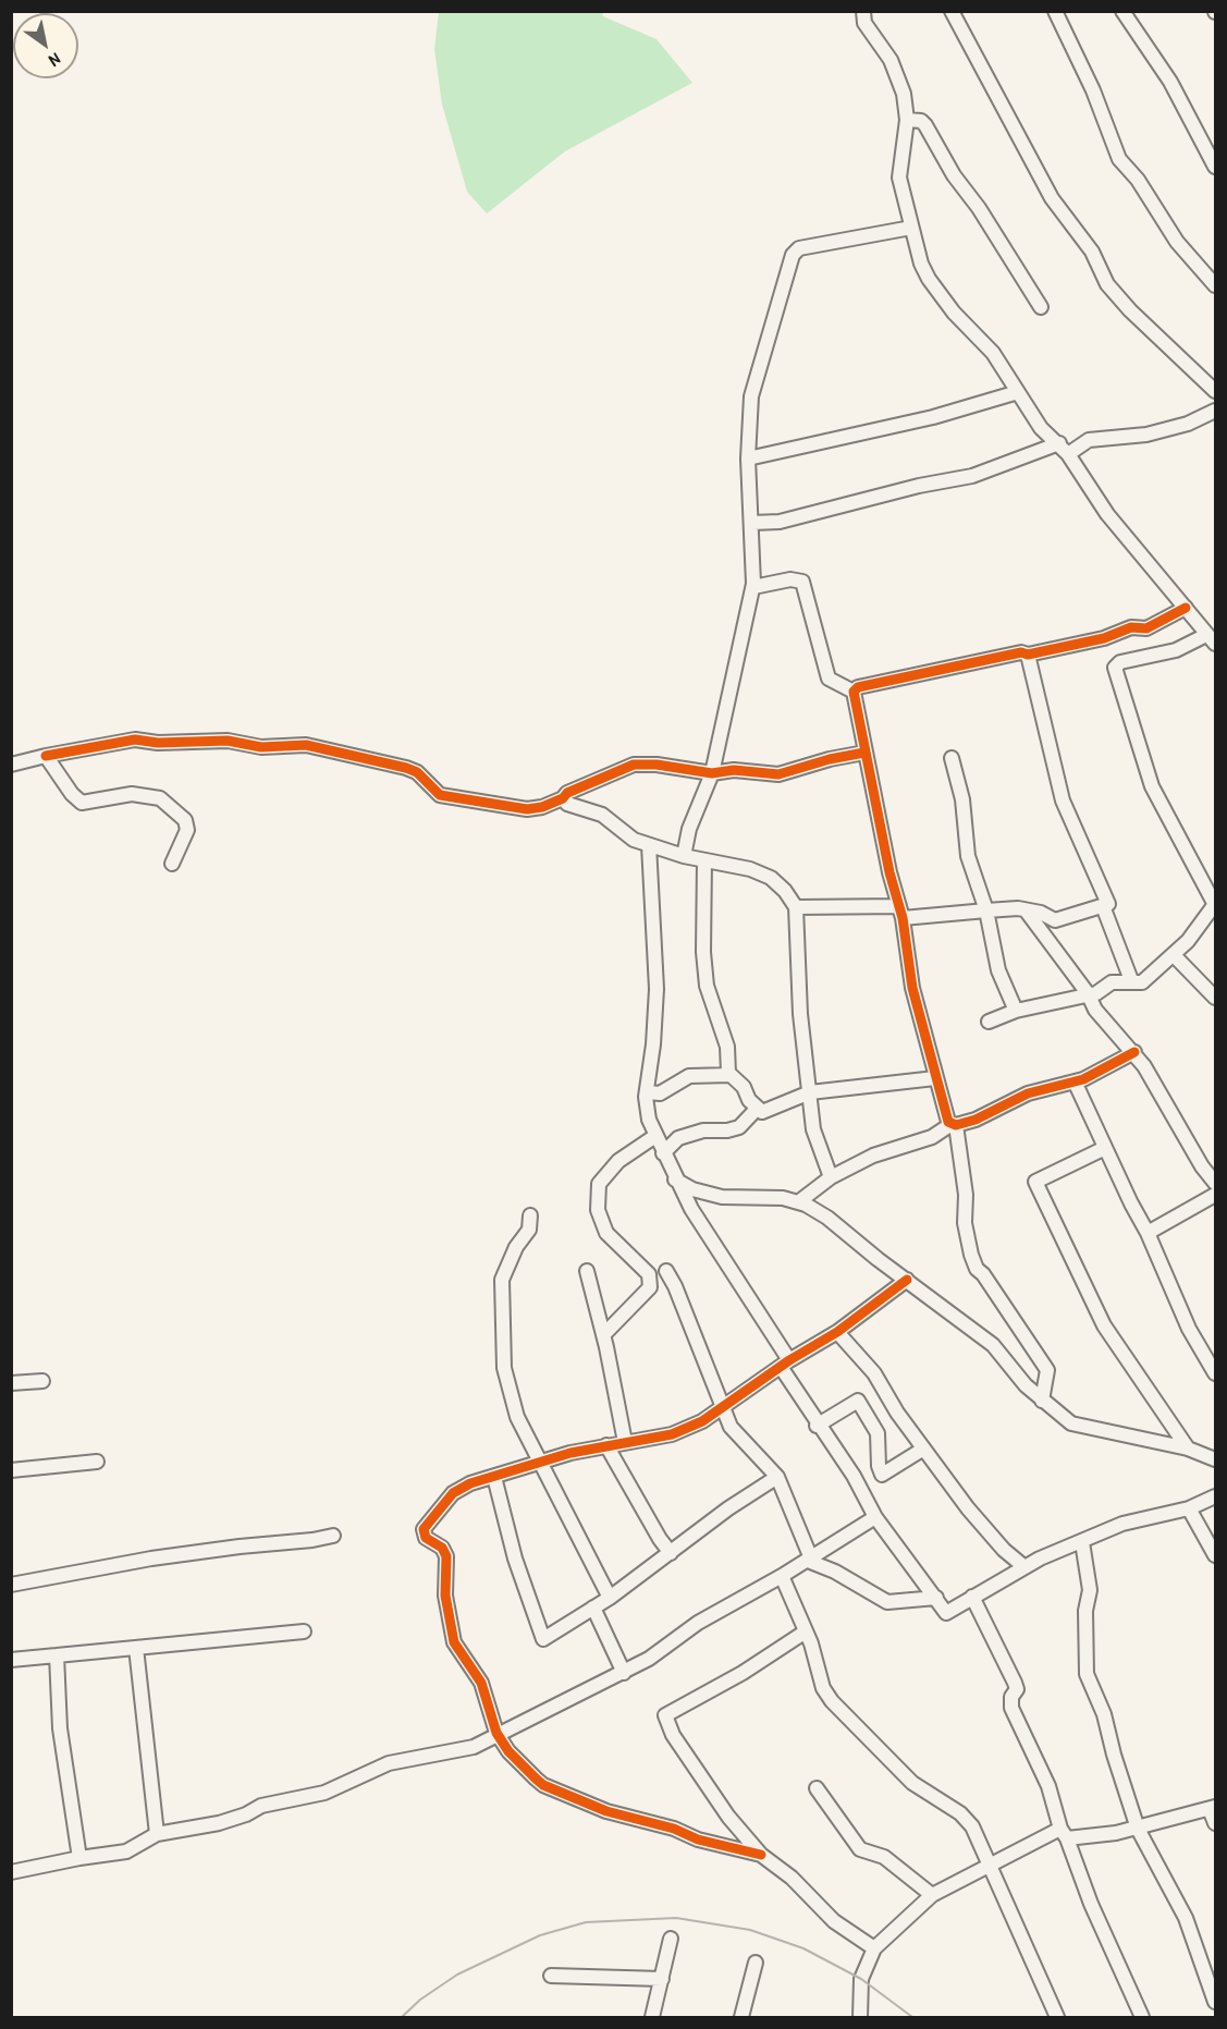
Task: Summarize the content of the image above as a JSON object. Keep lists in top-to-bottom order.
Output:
{
  "north": "bottom right"
}
